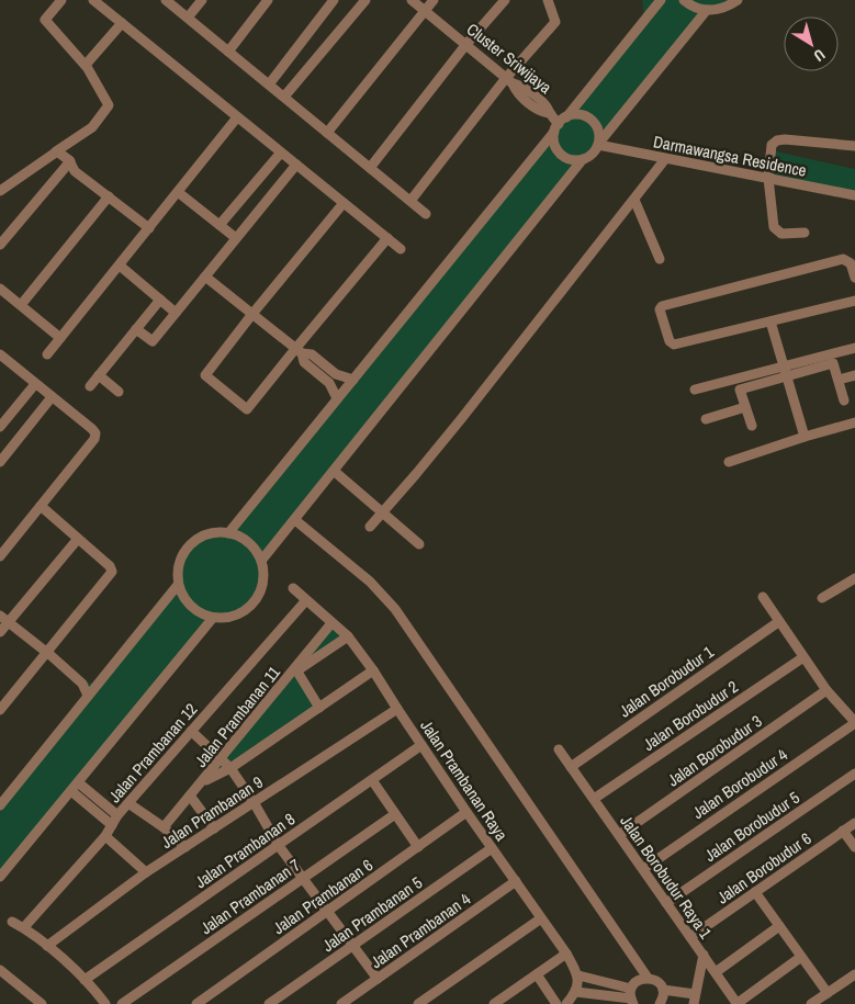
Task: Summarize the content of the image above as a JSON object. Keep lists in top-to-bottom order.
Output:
{
  "streets": {
    "street": [
      "Cluster Sriwijaya",
      "Darmawangsa Residence",
      "Jalan Borobudur 1",
      "Jalan Borobudur 2",
      "Jalan Prambanan 11",
      "Jalan Borobudur 3",
      "Jalan Prambanan 12",
      "Jalan Prambanan Raya",
      "Jalan Borobudur 4",
      "Jalan Prambanan 9",
      "Jalan Borobudur 5",
      "Jalan Prambanan 8",
      "Jalan Borobudur 6",
      "Jalan Borobudur Raya 1",
      "Jalan Prambanan 7",
      "Jalan Prambanan 6",
      "Jalan Prambanan 5",
      "Jalan Prambanan 4"
    ]
  },
  "crossings": [
    ["Cluster Sriwijaya", "Darmawangsa Residence"],
    ["Jalan Borobudur 1", "Jalan Borobudur Raya 1"],
    ["Jalan Borobudur 2", "Jalan Borobudur Raya 1"],
    ["Jalan Prambanan 11", "Jalan Prambanan Raya"],
    ["Jalan Borobudur 3", "Jalan Borobudur Raya 1"],
    ["Jalan Prambanan 12", "Jalan Prambanan Raya"],
    ["Jalan Prambanan Raya", "Jalan Prambanan 9"],
    ["Jalan Prambanan Raya", "Jalan Prambanan 8"],
    ["Jalan Prambanan Raya", "Jalan Prambanan 6"],
    ["Jalan Prambanan Raya", "Jalan Prambanan 5"],
    ["Jalan Prambanan Raya", "Jalan Prambanan 4"],
    ["Jalan Borobudur 4", "Jalan Borobudur Raya 1"],
    ["Jalan Borobudur 5", "Jalan Borobudur Raya 1"],
    ["Jalan Borobudur 6", "Jalan Borobudur Raya 1"]
  ],
  "north": "bottom right"
}
